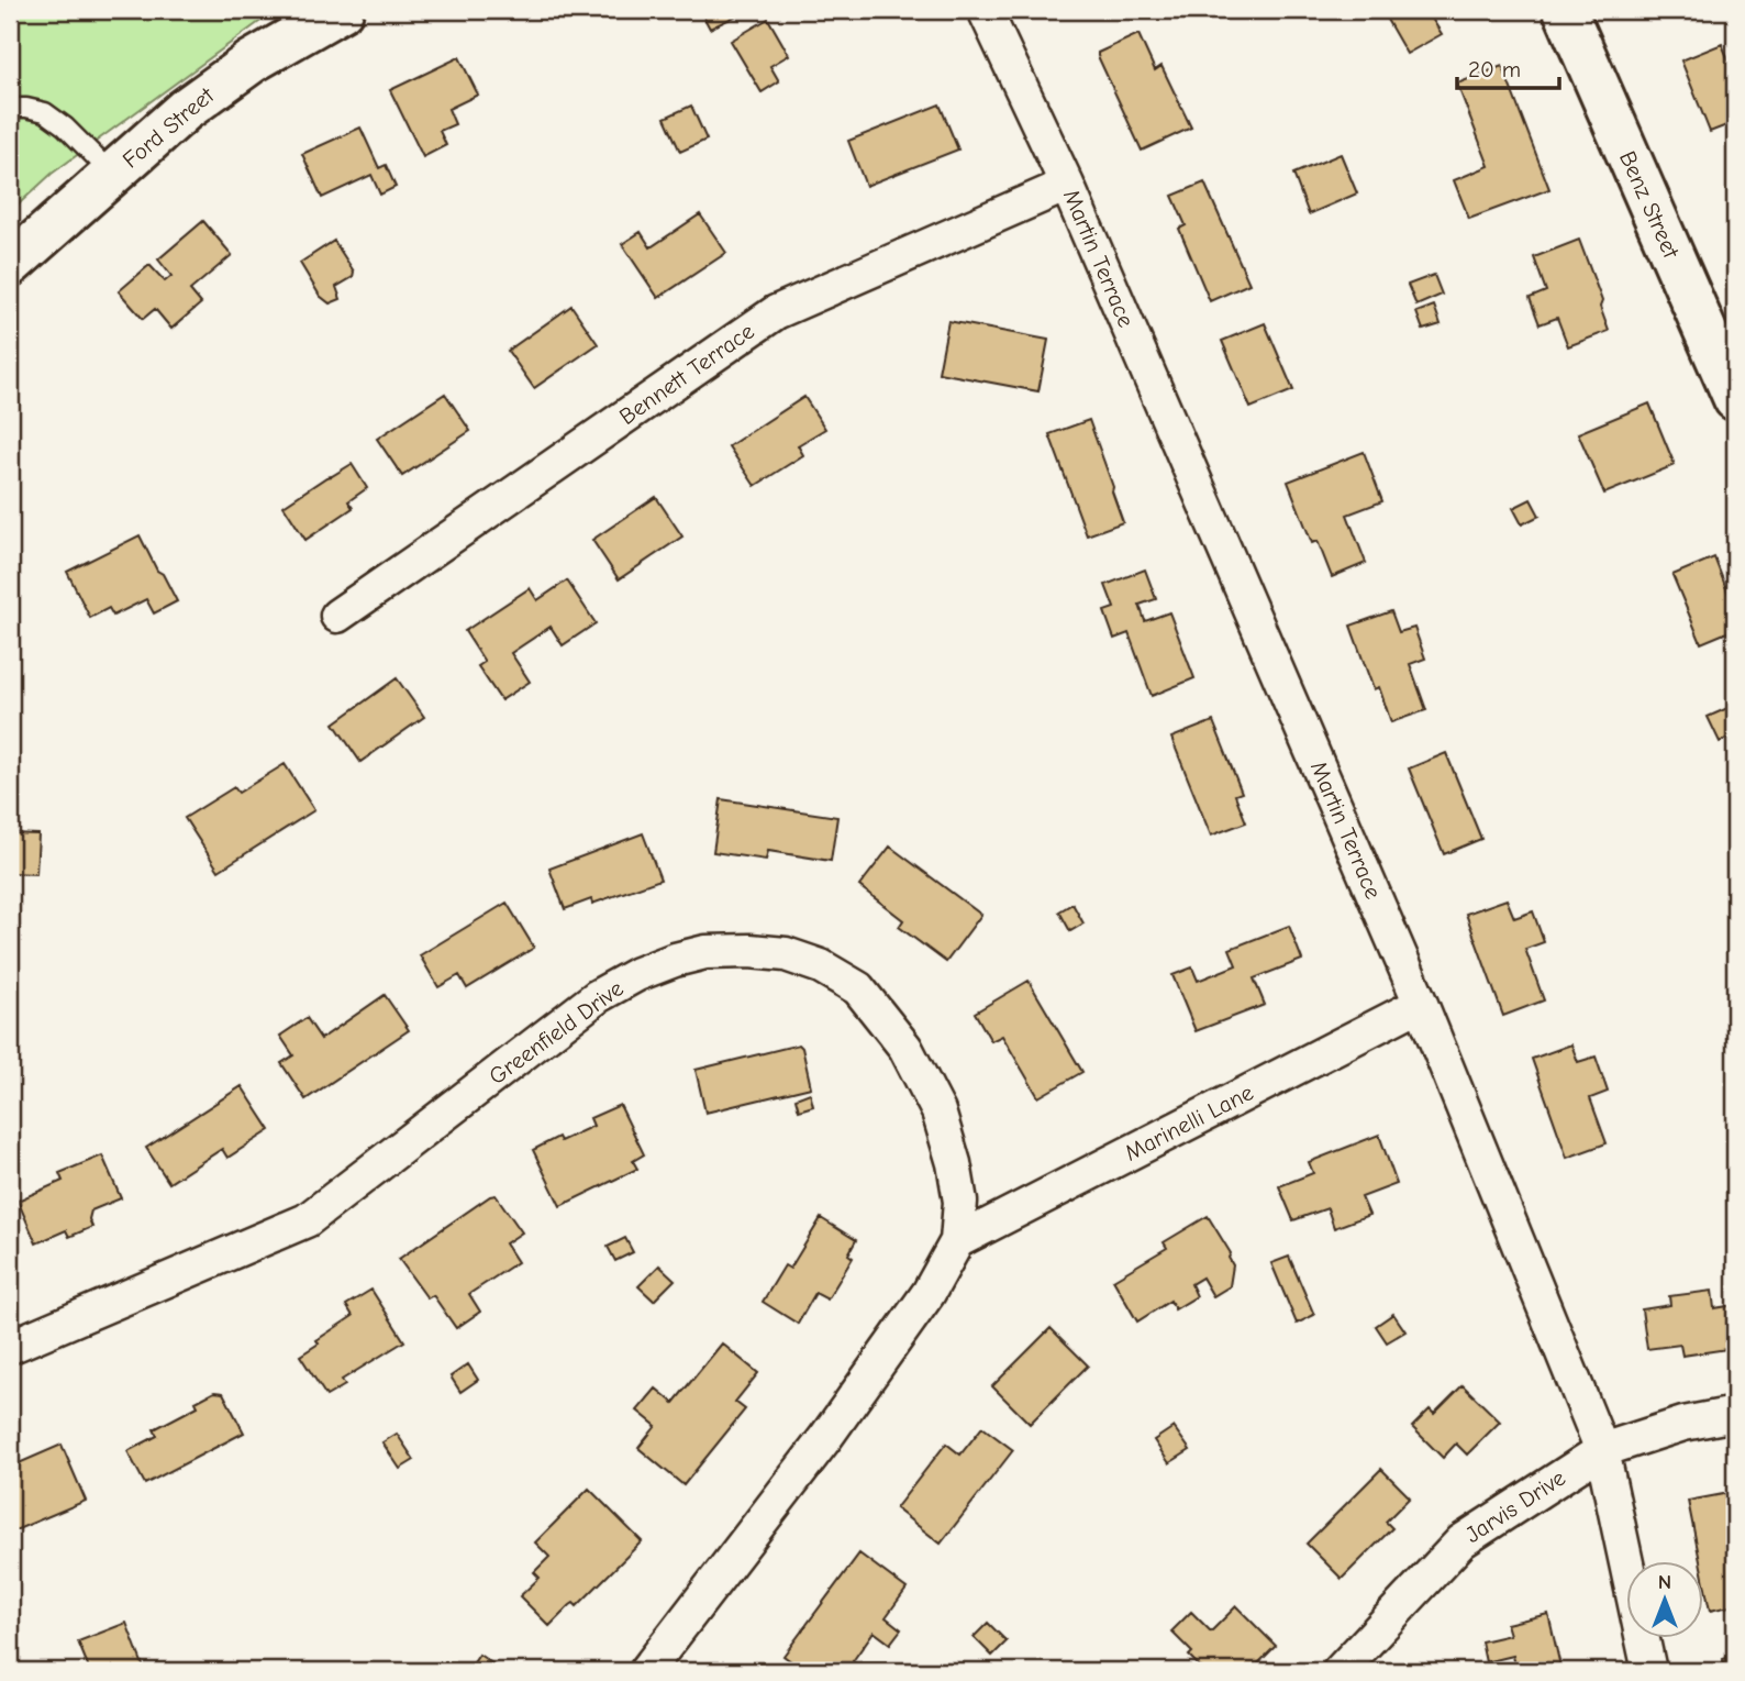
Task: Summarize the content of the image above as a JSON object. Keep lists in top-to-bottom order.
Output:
{
  "streets": {
    "street": [
      "Ford Street",
      "Benz Street",
      "Martin Terrace",
      "Bennett Terrace",
      "Greenfield Drive",
      "Marinelli Lane",
      "Jarvis Drive"
    ]
  },
  "crossings": [
    ["Martin Terrace", "Bennett Terrace"],
    ["Martin Terrace", "Marinelli Lane"],
    ["Martin Terrace", "Jarvis Drive"],
    ["Greenfield Drive", "Marinelli Lane"]
  ],
  "scale_bar": "20 m",
  "north": "top"
}
